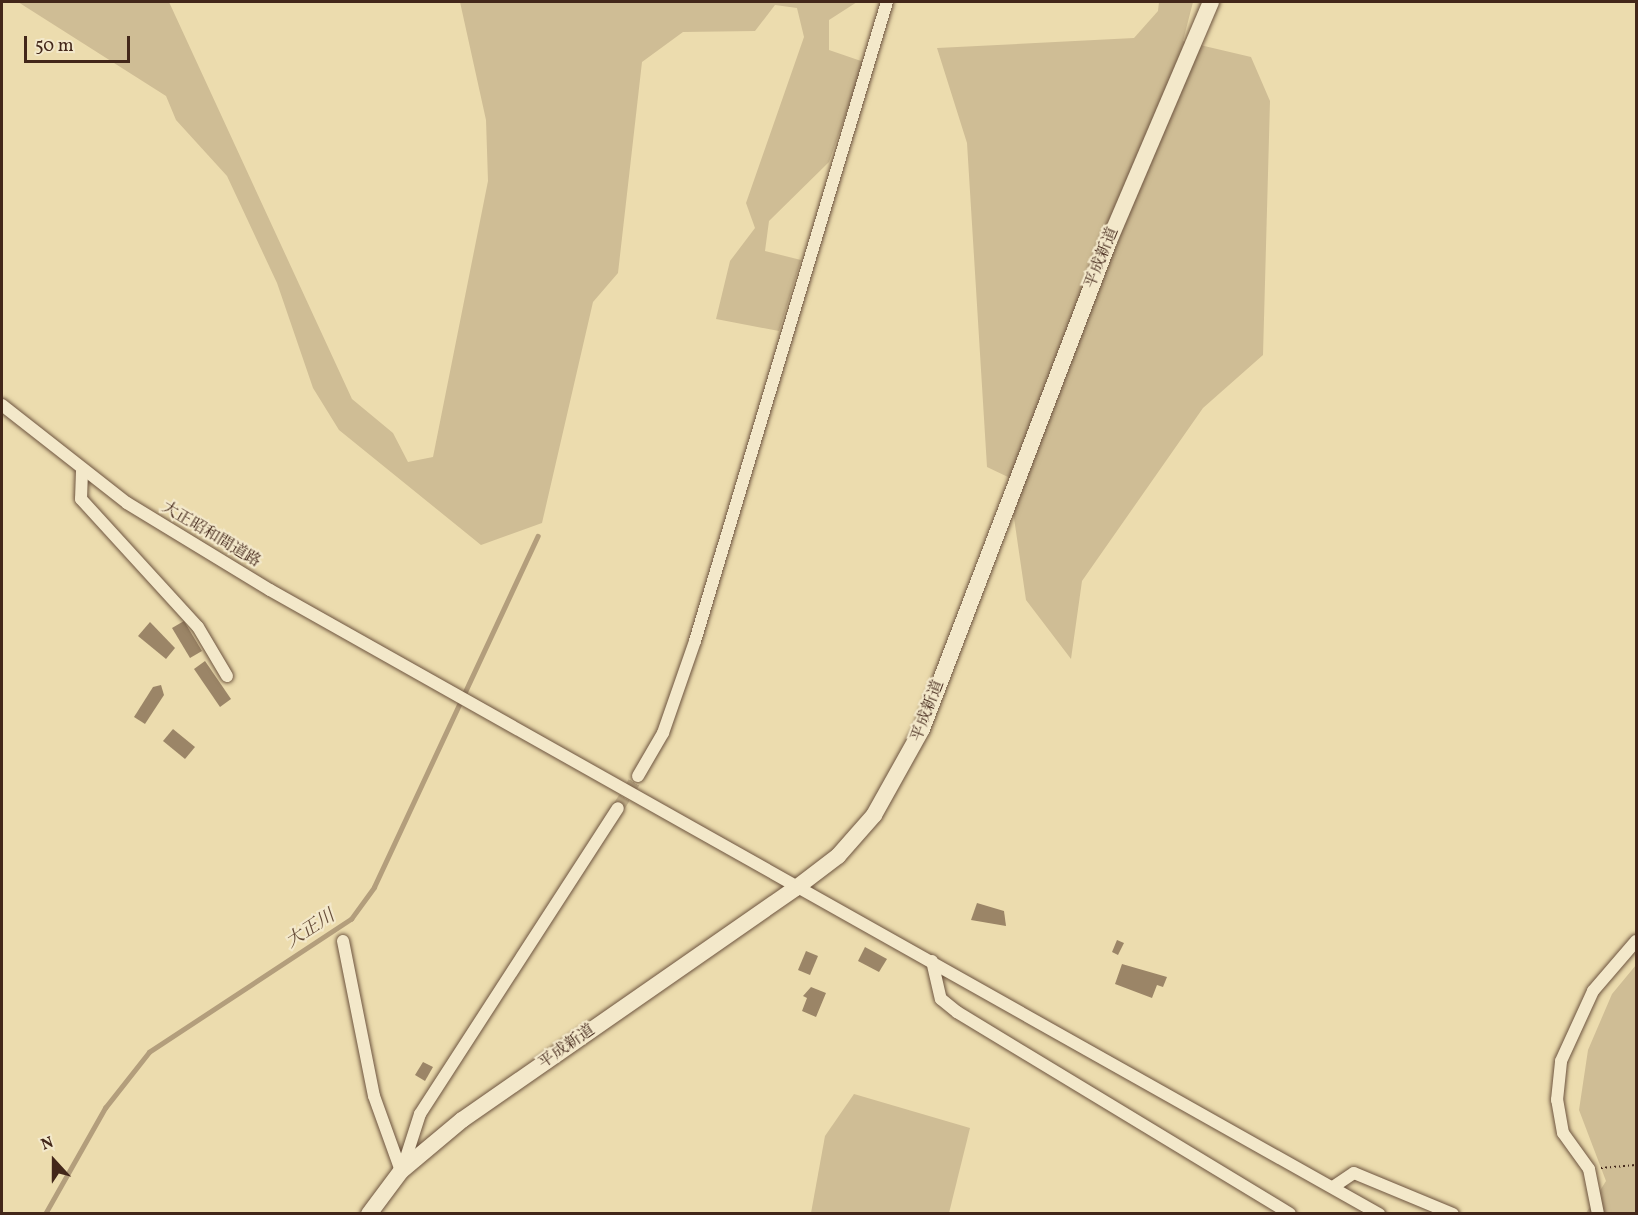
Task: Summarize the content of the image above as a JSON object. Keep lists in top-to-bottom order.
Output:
{
  "streets": {
    "street": ["平成新道", "大正昭和間道路"]
  },
  "crossings": [
    ["平成新道", "大正昭和間道路"]
  ],
  "water": ["大正川"],
  "scale_bar": "50 m",
  "north": "top"
}
